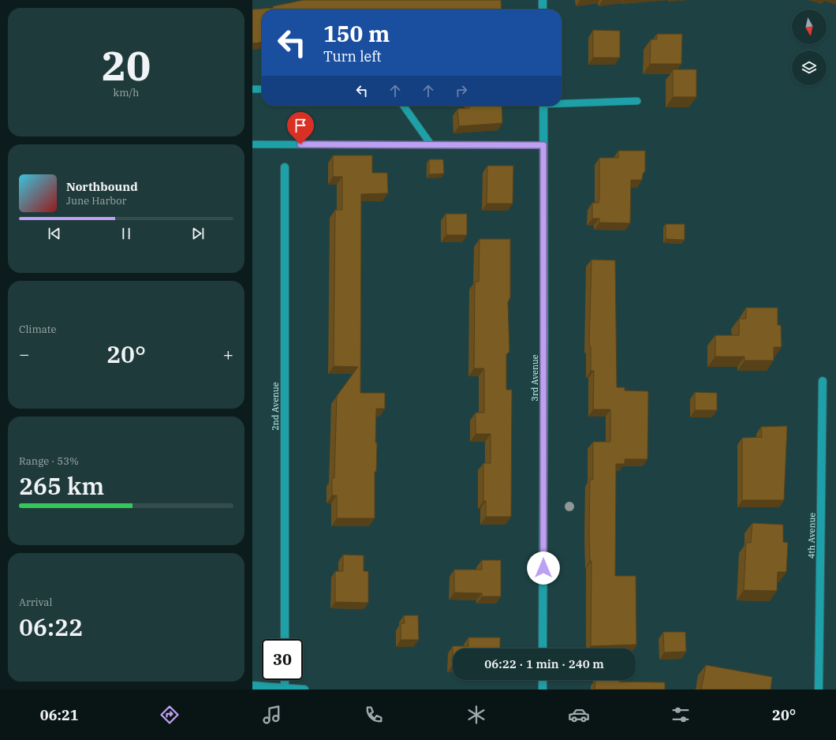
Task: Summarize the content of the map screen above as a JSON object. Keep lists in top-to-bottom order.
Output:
{
  "streets": {
    "street": ["3rd Avenue", "2nd Avenue", "4th Avenue"]
  },
  "north": "bottom",
  "page": {
    "tile": [
      ["20", "km/h"],
      "Climate",
      ["Range · 53%", "265 km"],
      ["Arrival", "06:22"]
    ],
    "turn": ["150 m", "Turn left"],
    "song": ["Northbound", "June Harbor"],
    "heat": ["−", "20°", "+"],
    "limit": "30",
    "trip": "06:22 · 1 min · 240 m",
    "tabs": ["06:21", "20°"]
  }
}
